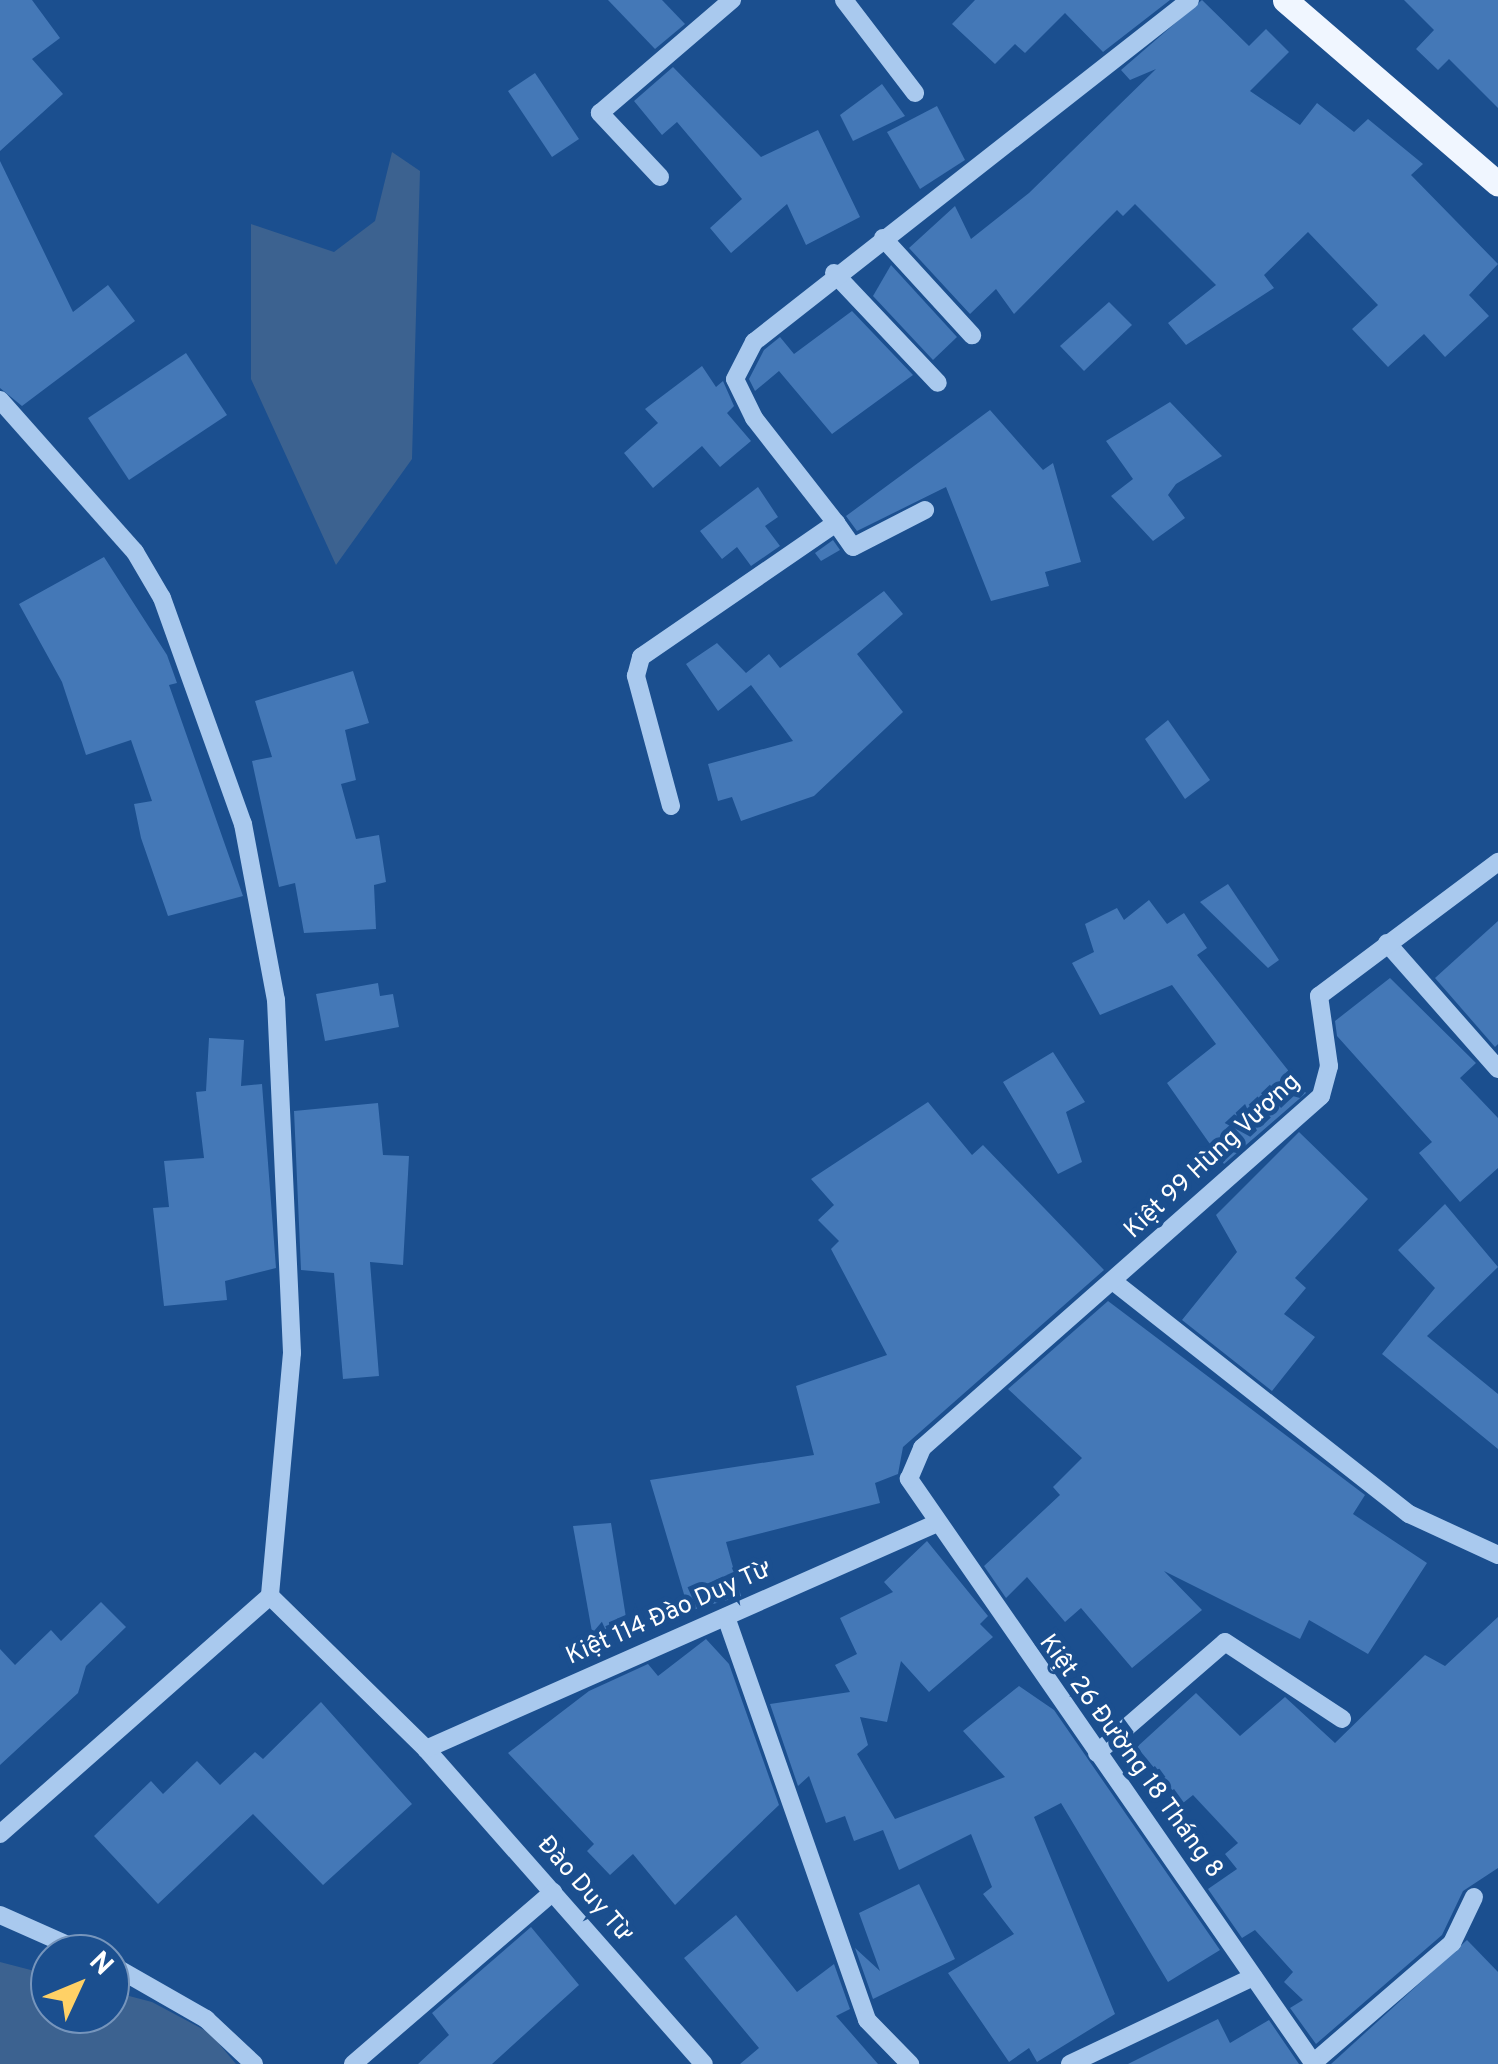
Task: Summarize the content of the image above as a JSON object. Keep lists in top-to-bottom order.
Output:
{
  "streets": {
    "street": [
      "Kiệt 99 Hùng Vương",
      "Kiệt 114 Đào Duy Từ",
      "Kiệt 26 Đường 18 Tháng 8",
      "Đào Duy Từ"
    ]
  },
  "crossings": [
    ["Kiệt 99 Hùng Vương", "Kiệt 26 Đường 18 Tháng 8"],
    ["Kiệt 114 Đào Duy Từ", "Kiệt 26 Đường 18 Tháng 8"],
    ["Kiệt 114 Đào Duy Từ", "Đào Duy Từ"]
  ],
  "north": "top right"
}
